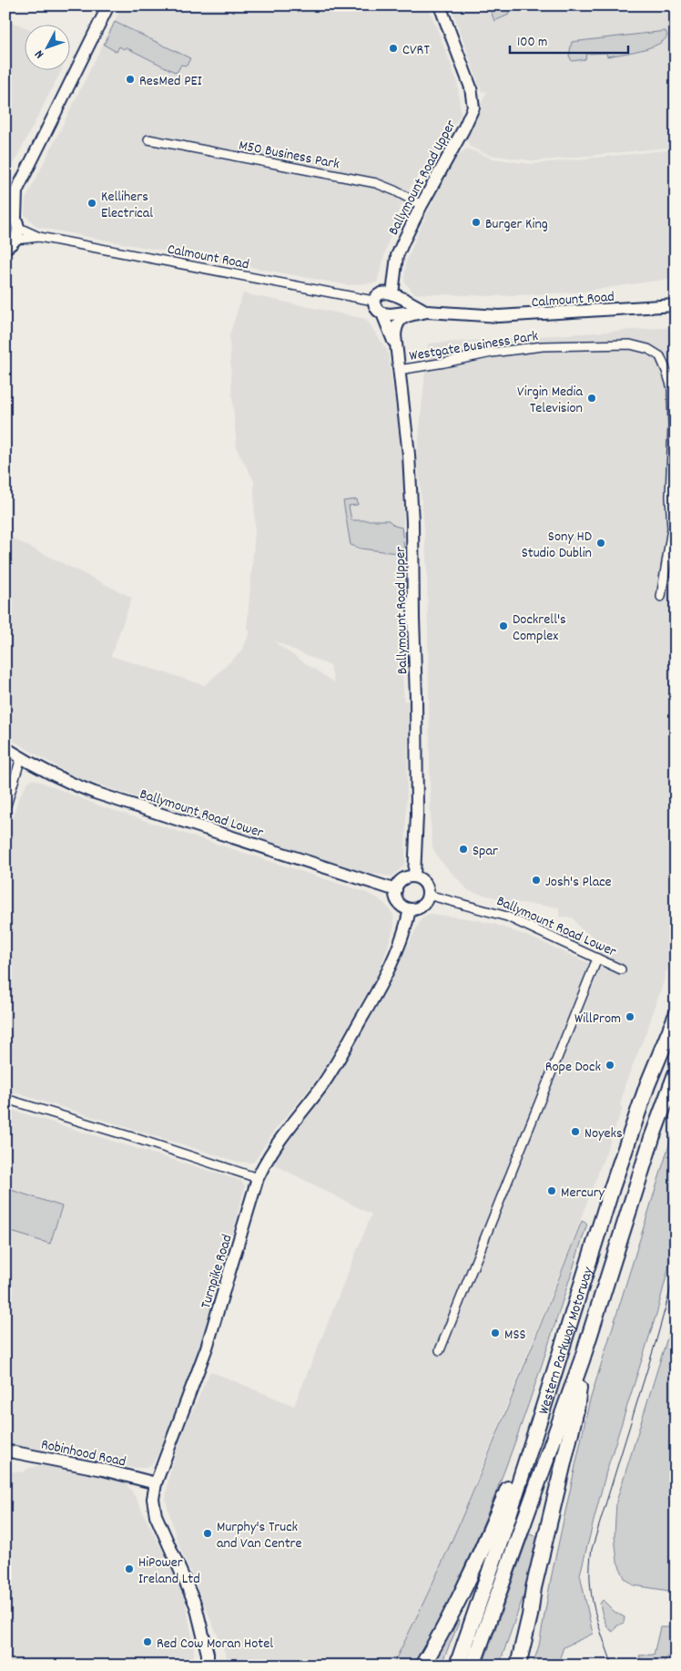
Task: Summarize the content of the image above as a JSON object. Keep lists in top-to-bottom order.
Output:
{
  "streets": {
    "highway": ["Western Parkway Motorway"],
    "street": [
      "M50 Business Park",
      "Ballymount Road Upper",
      "Calmount Road",
      "Westgate Business Park",
      "Ballymount Road Lower",
      "Turnpike Road",
      "Robinhood Road"
    ]
  },
  "crossings": [
    ["M50 Business Park", "Ballymount Road Upper"],
    ["Ballymount Road Upper", "Calmount Road"],
    ["Ballymount Road Upper", "Westgate Business Park"],
    ["Ballymount Road Upper", "Ballymount Road Lower"],
    ["Ballymount Road Upper", "Turnpike Road"],
    ["Ballymount Road Lower", "Turnpike Road"],
    ["Turnpike Road", "Robinhood Road"]
  ],
  "places": [
    "CVRT",
    "ResMed PEI",
    "Kellihers Electrical",
    "Burger King",
    "Virgin Media Television",
    "Sony HD Studio Dublin",
    "Dockrell's Complex",
    "Spar",
    "Josh's Place",
    "WillProm",
    "Rope Dock",
    "Noyeks",
    "Mercury",
    "MSS",
    "Murphy's Truck and Van Centre",
    "HiPower Ireland Ltd",
    "Red Cow Moran Hotel"
  ],
  "scale_bar": "100 m",
  "north": "bottom left"
}
